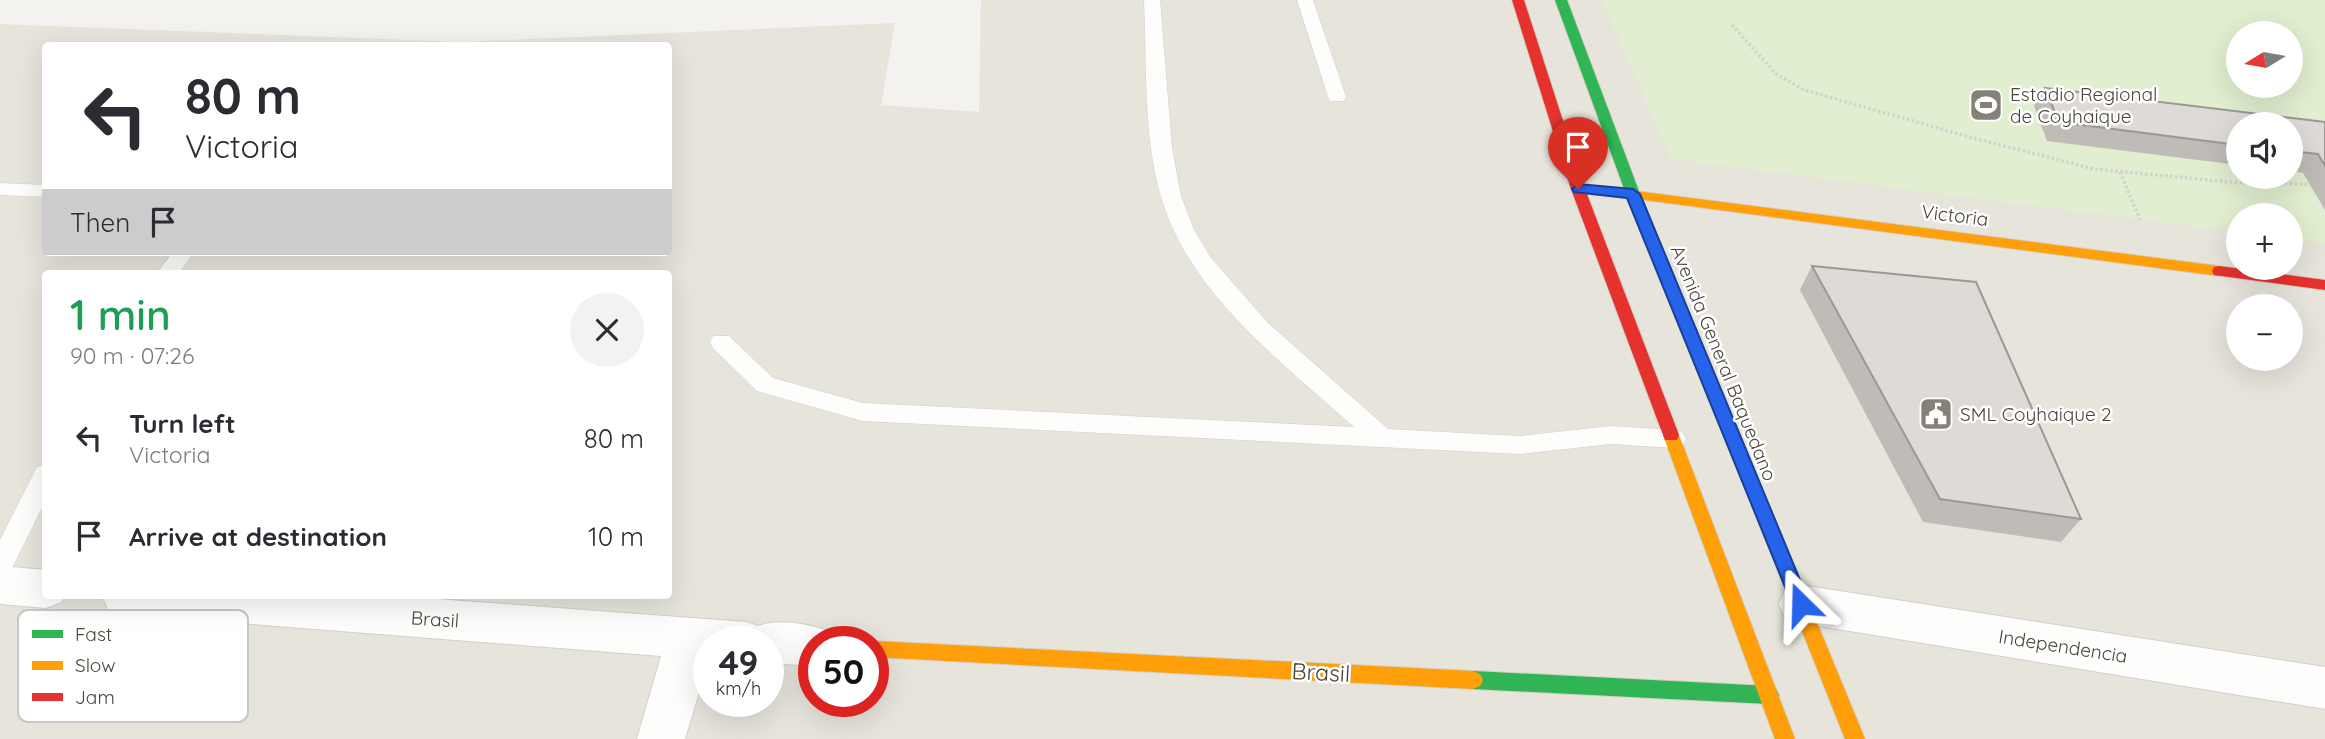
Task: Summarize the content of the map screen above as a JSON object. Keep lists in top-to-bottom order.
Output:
{
  "streets": {
    "main road": ["Victoria", "Avenida General Baquedano", "Brasil"],
    "street": ["Independencia"]
  },
  "crossings": [
    ["Victoria", "Avenida General Baquedano"],
    ["Avenida General Baquedano", "Independencia"]
  ],
  "places": {
    "sports": ["Estadio Regional de Coyhaique"],
    "public building": ["SML Coyhaique 2"]
  },
  "legend": ["Fast", "Slow", "Jam"],
  "north": "left",
  "page": {
    "map_buttons": ["+", "−"],
    "turn": ["80 m", "Victoria"],
    "then": "Then",
    "heading": ["1 min", "90 m · 07:26"],
    "list": [
      {
        "name": "Turn left",
        "note": "Victoria",
        "value": "80 m"
      },
      {
        "name": "Arrive at destination",
        "value": "10 m"
      }
    ],
    "speed": "49 km/h",
    "limit": "50"
  }
}
